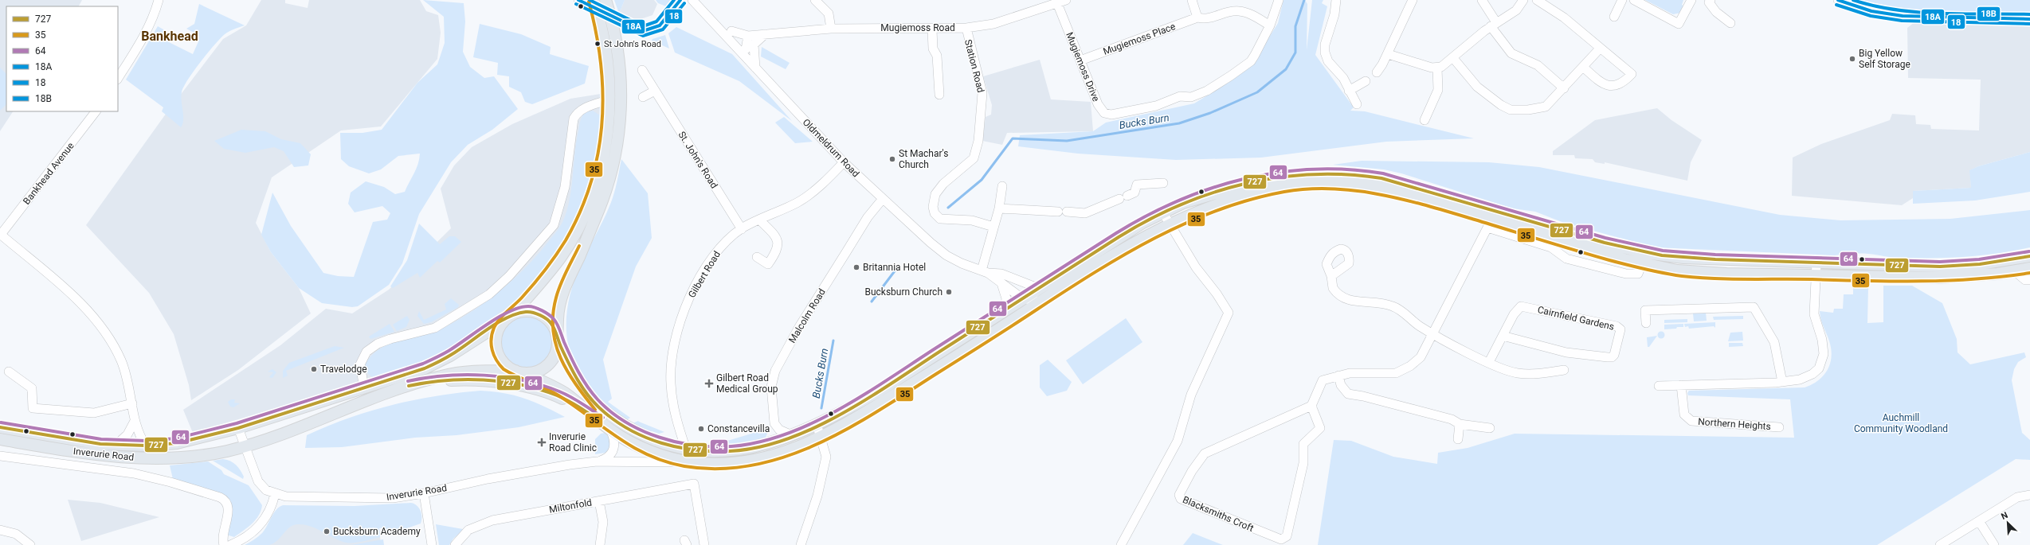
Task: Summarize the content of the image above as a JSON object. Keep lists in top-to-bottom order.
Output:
{
  "streets": {
    "main road": ["Inverurie Road"],
    "street": [
      "Mugiemoss Road",
      "Mugiemoss Place",
      "Station Road",
      "Mugiemoss Drive",
      "Oldmeldrum Road",
      "St. John's Road",
      "Bankhead Avenue",
      "Gilbert Road",
      "Malcolm Road",
      "Cairnfield Gardens",
      "Northern Heights",
      "Miltonfold",
      "Blacksmiths Croft"
    ]
  },
  "crossings": [
    ["Mugiemoss Road", "Station Road"],
    ["Mugiemoss Road", "Mugiemoss Drive"],
    ["Mugiemoss Place", "Mugiemoss Drive"],
    ["Oldmeldrum Road", "Gilbert Road"],
    ["Oldmeldrum Road", "Malcolm Road"],
    ["St. John's Road", "Gilbert Road"]
  ],
  "districts": ["Bankhead"],
  "water": ["Bucks Burn"],
  "parks": ["Auchmill Community Woodland"],
  "places": {
    "other": [
      "St John's Road",
      "Big Yellow Self Storage",
      "St Machar's Church",
      "Britannia Hotel",
      "Bucksburn Church",
      "Travelodge",
      "Constancevilla",
      "Bucksburn Academy"
    ],
    "health": ["Gilbert Road Medical Group", "Inverurie Road Clinic"]
  },
  "lines": [
    "transit line 18A",
    "transit line 18B",
    "transit line 35",
    "transit line 18",
    "transit line 64",
    "transit line 727"
  ],
  "legend": [
    "727",
    "35",
    "64",
    "18A",
    "18",
    "18B"
  ],
  "north": "top left"
}
